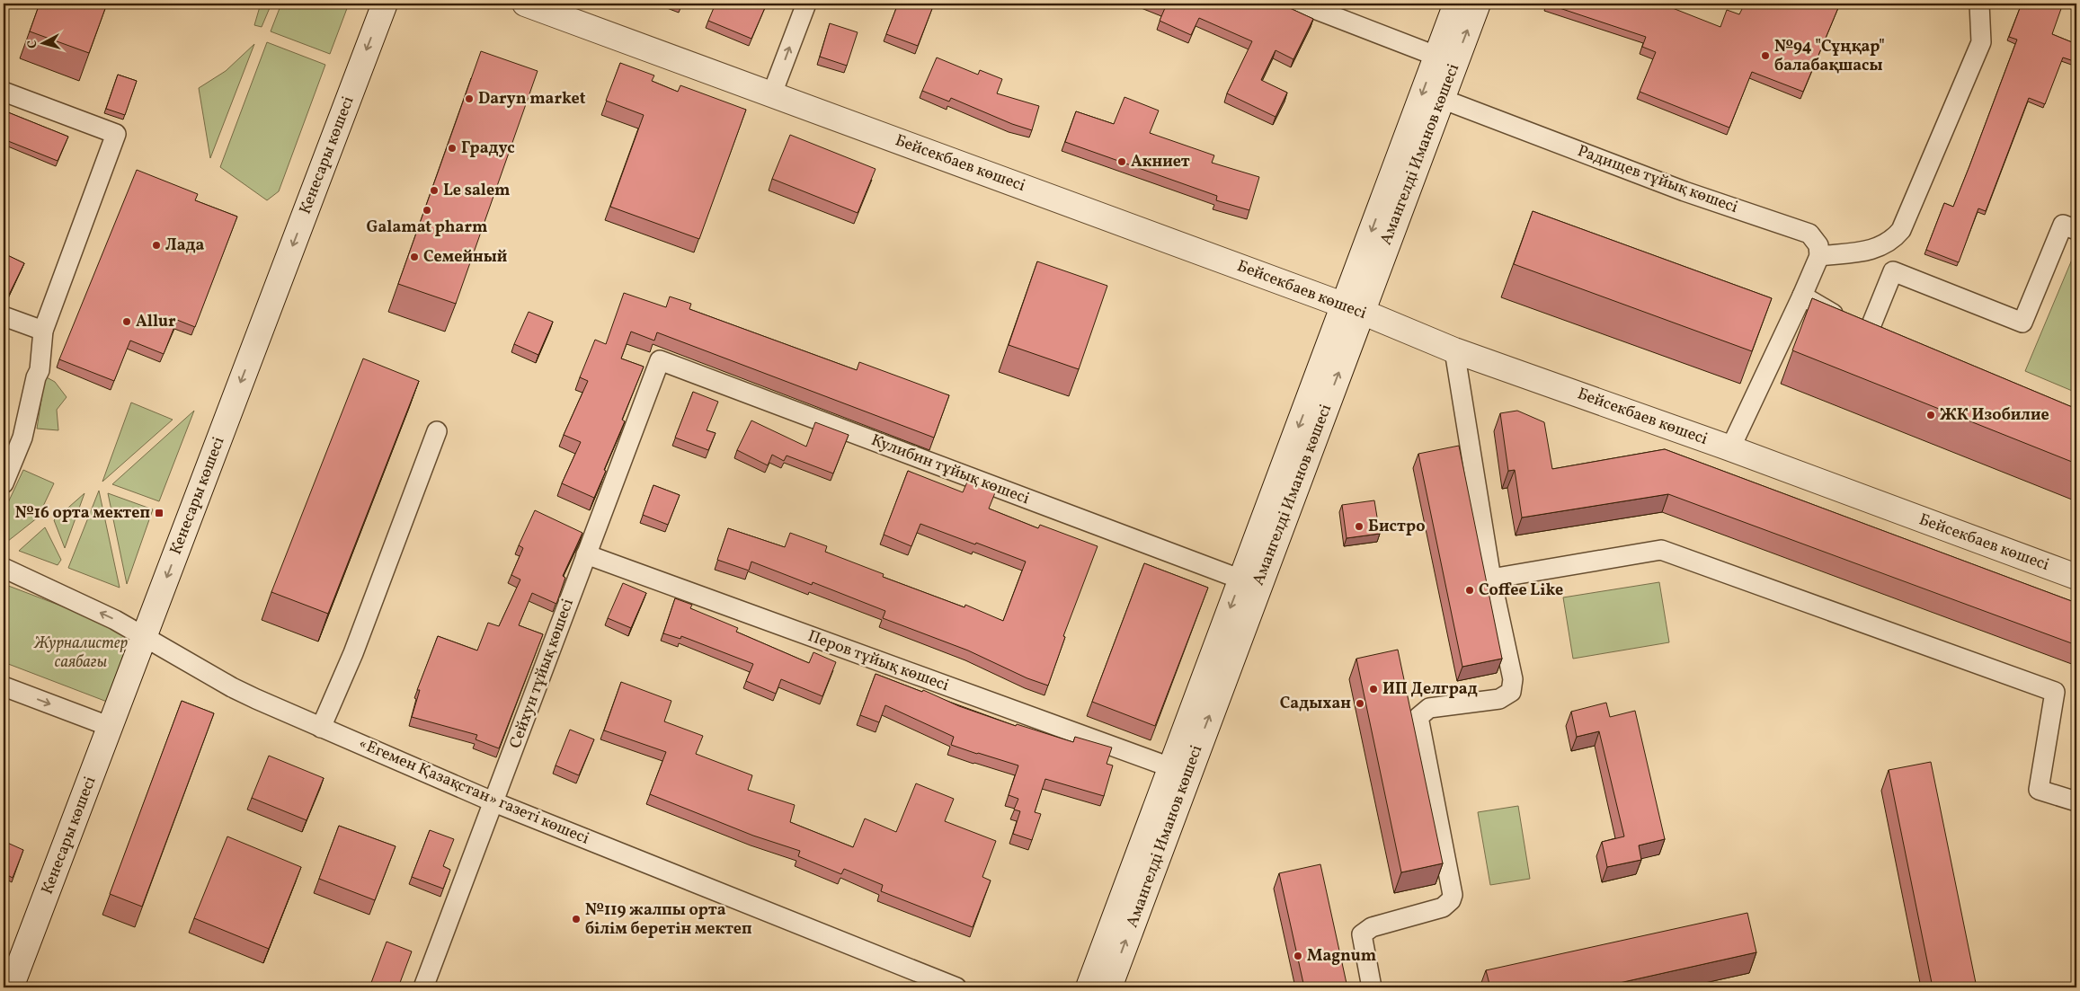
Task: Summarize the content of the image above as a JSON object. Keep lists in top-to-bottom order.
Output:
{
  "streets": {
    "main road": ["Амангелді Иманов көшесі", "Кенесары көшесі", "Бейсекбаев көшесі"],
    "street": [
      "Радищев тұйық көшесі",
      "Кулибин тұйық көшесі",
      "Перов тұйық көшесі",
      "Сейхун тұйық көшесі",
      "«Егемен Қазақстан» газеті көшесі"
    ]
  },
  "crossings": [
    ["Амангелді Иманов көшесі", "Бейсекбаев көшесі"],
    ["Амангелді Иманов көшесі", "Радищев тұйық көшесі"],
    ["Амангелді Иманов көшесі", "Кулибин тұйық көшесі"],
    ["Амангелді Иманов көшесі", "Перов тұйық көшесі"],
    ["Кенесары көшесі", "«Егемен Қазақстан» газеті көшесі"],
    ["Кулибин тұйық көшесі", "Сейхун тұйық көшесі"],
    ["Перов тұйық көшесі", "Сейхун тұйық көшесі"],
    ["Сейхун тұйық көшесі", "«Егемен Қазақстан» газеті көшесі"]
  ],
  "one_way": ["Кенесары көшесі"],
  "parks": ["Журналистер саябағы"],
  "places": {
    "other": [
      "№94 \"Сұңқар\" балабақшасы",
      "Daryn market",
      "Градус",
      "Акниет",
      "Le salem",
      "Galamat pharm",
      "Лада",
      "Семейный",
      "Allur",
      "ЖК Изобилие",
      "Бистро",
      "Coffee Like",
      "ИП Делград",
      "Садыхан",
      "№119 жалпы орта білім беретін мектеп",
      "Magnum"
    ],
    "transit": ["№16 орта мектеп"]
  },
  "north": "left"
}
